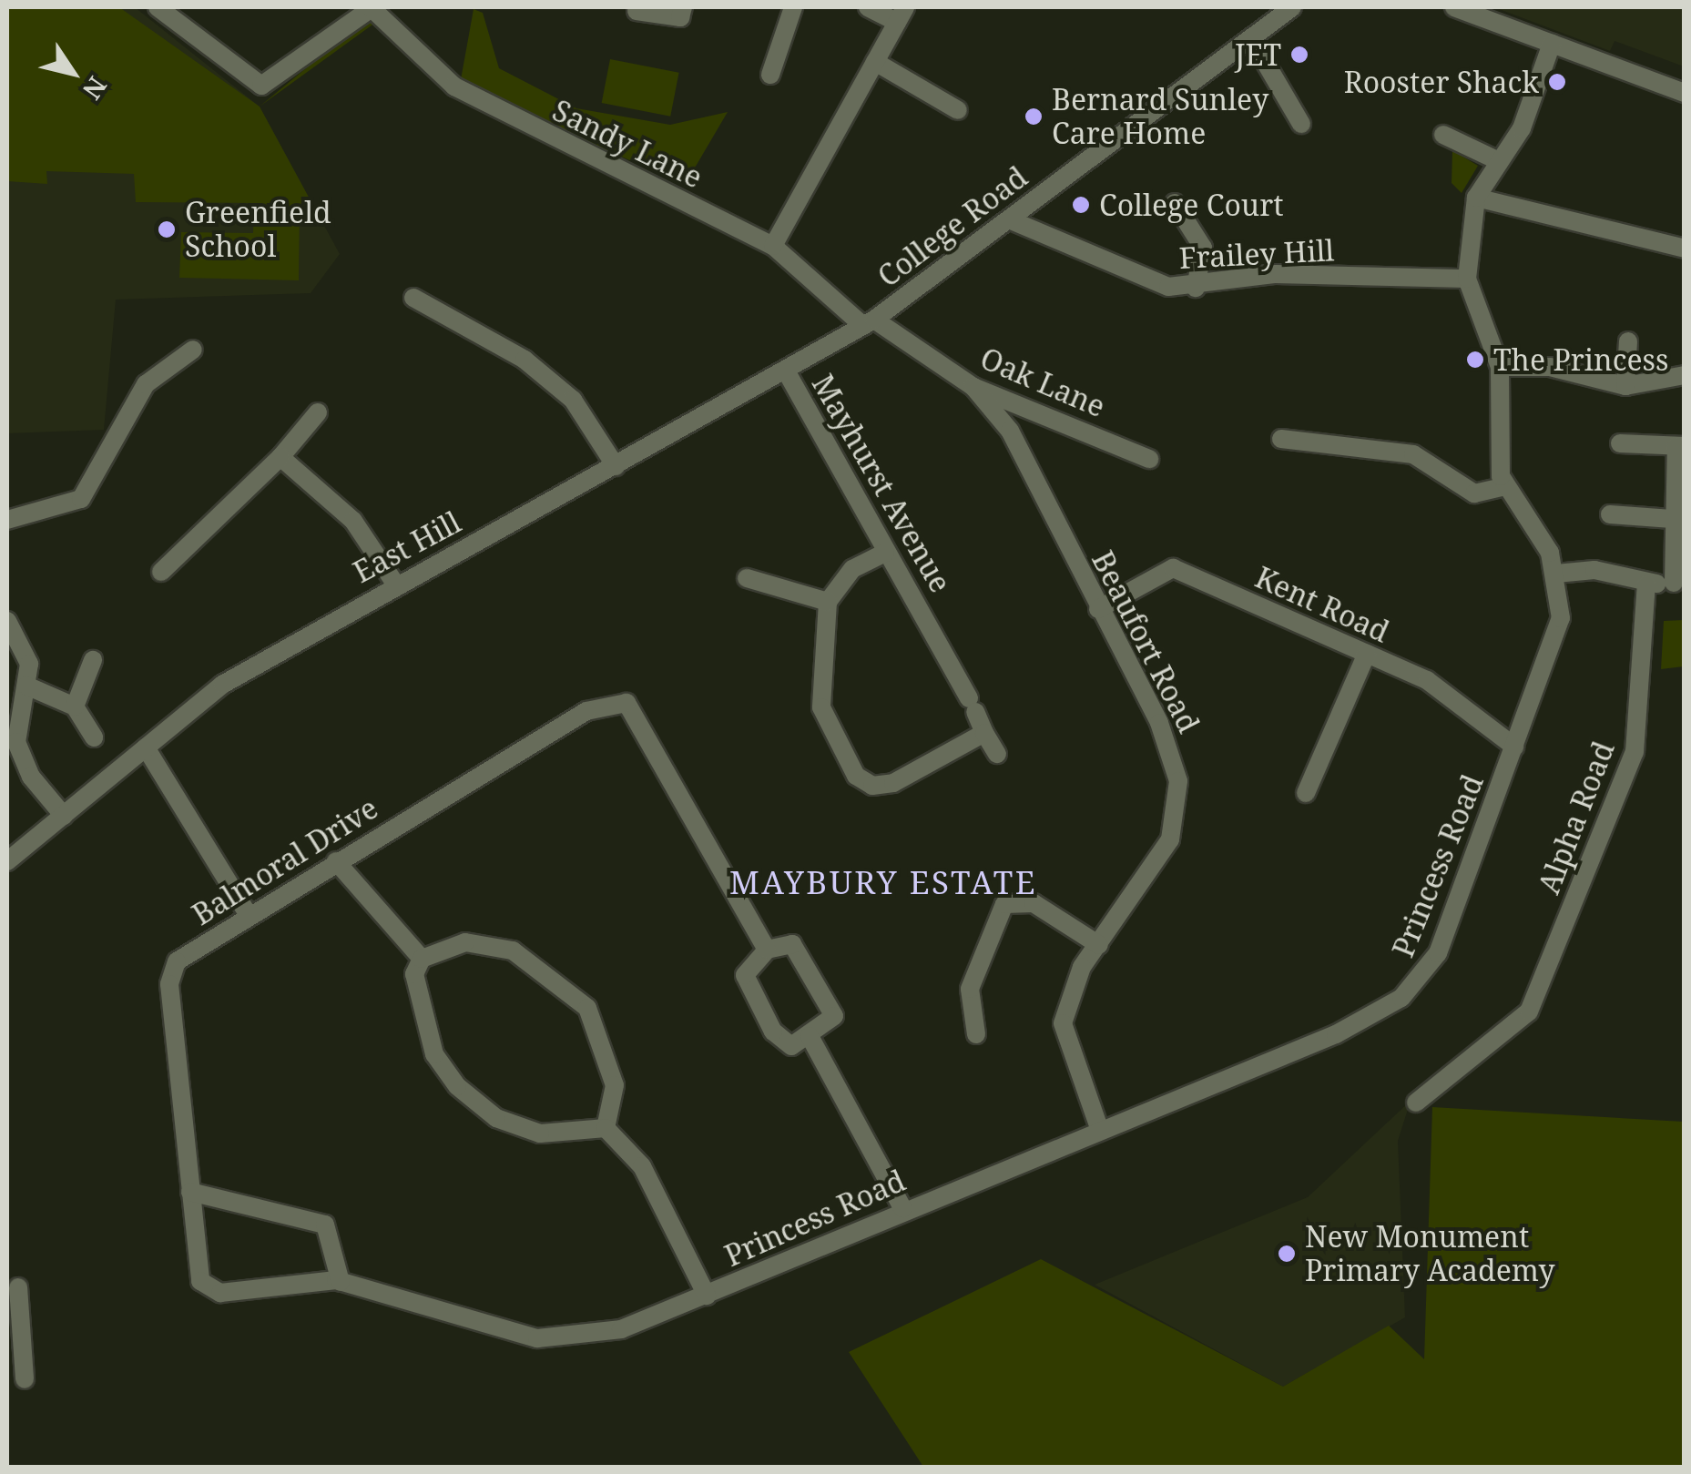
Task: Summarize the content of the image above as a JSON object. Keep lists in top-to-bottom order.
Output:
{
  "streets": {
    "street": [
      "Sandy Lane",
      "College Road",
      "Frailey Hill",
      "Oak Lane",
      "Mayhurst Avenue",
      "East Hill",
      "Kent Road",
      "Beaufort Road",
      "Alpha Road",
      "Balmoral Drive",
      "Princess Road"
    ]
  },
  "crossings": [
    ["Sandy Lane", "College Road"],
    ["Sandy Lane", "Oak Lane"],
    ["Sandy Lane", "East Hill"],
    ["College Road", "Frailey Hill"],
    ["College Road", "Oak Lane"],
    ["College Road", "East Hill"],
    ["Oak Lane", "East Hill"],
    ["Oak Lane", "Beaufort Road"],
    ["Mayhurst Avenue", "East Hill"],
    ["Kent Road", "Beaufort Road"],
    ["Kent Road", "Princess Road"],
    ["Beaufort Road", "Princess Road"],
    ["Balmoral Drive", "Princess Road"]
  ],
  "districts": ["MAYBURY ESTATE"],
  "places": [
    "JET",
    "Rooster Shack",
    "Bernard Sunley Care Home",
    "College Court",
    "Greenfield School",
    "The Princess",
    "New Monument Primary Academy"
  ],
  "north": "bottom right"
}
